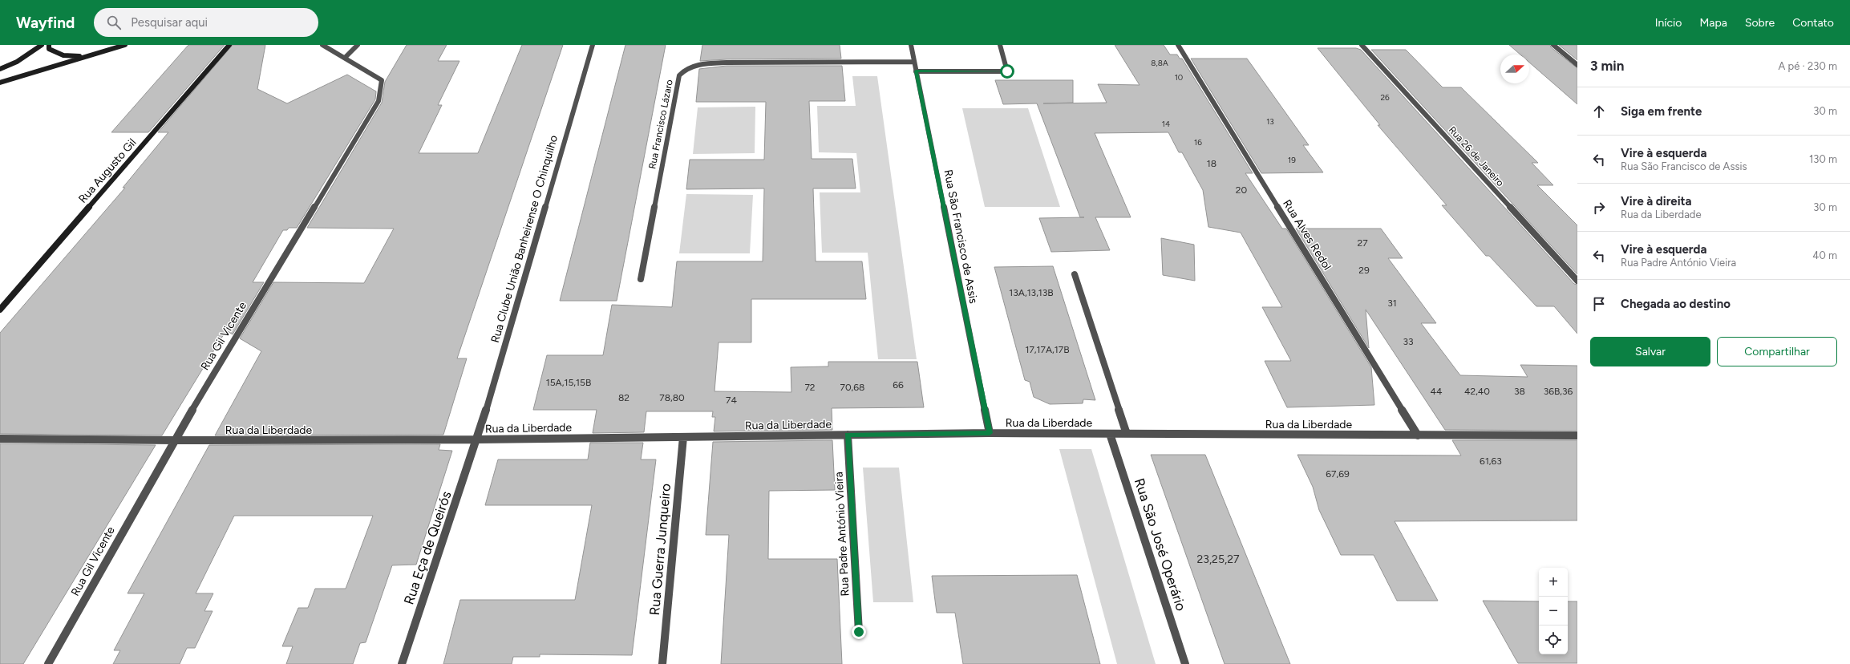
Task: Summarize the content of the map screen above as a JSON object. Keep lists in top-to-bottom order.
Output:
{
  "streets": {
    "main road": ["Rua Augusto Gil"],
    "street": [
      "Rua Francisco Lázaro",
      "Rua 26 de Janeiro",
      "Rua Alves Redol",
      "Rua São Francisco de Assis",
      "Rua Clube União Banheirense O Chinquilho",
      "Rua Gil Vicente",
      "Rua da Liberdade",
      "Rua Padre António Vieira",
      "Rua São José Operário",
      "Rua Eça de Queirós",
      "Rua Guerra Junqueiro"
    ]
  },
  "crossings": [
    ["Rua Francisco Lázaro", "Rua São Francisco de Assis"],
    ["Rua Alves Redol", "Rua da Liberdade"],
    ["Rua São Francisco de Assis", "Rua da Liberdade"],
    ["Rua Clube União Banheirense O Chinquilho", "Rua da Liberdade"],
    ["Rua Clube União Banheirense O Chinquilho", "Rua Eça de Queirós"],
    ["Rua Gil Vicente", "Rua da Liberdade"],
    ["Rua da Liberdade", "Rua Padre António Vieira"],
    ["Rua da Liberdade", "Rua São José Operário"],
    ["Rua da Liberdade", "Rua Eça de Queirós"],
    ["Rua da Liberdade", "Rua Guerra Junqueiro"]
  ],
  "house_numbers": [
    "8,8A",
    "10",
    "26",
    "13",
    "14",
    "16",
    "19",
    "18",
    "20",
    "27",
    "29",
    "13A,13,13B",
    "31",
    "33",
    "17,17A,17B",
    "15A,15,15B",
    "66",
    "72",
    "70,68",
    "44",
    "42,40",
    "38",
    "36B,36",
    "82",
    "78,80",
    "74",
    "61,63",
    "67,69",
    "23,25,27"
  ],
  "north": "right",
  "page": {
    "header": "Wayfind",
    "search": "Pesquisar aqui",
    "nav": [
      "Início",
      "Mapa",
      "Sobre",
      "Contato"
    ],
    "heading": ["3 min", "A pé · 230 m"],
    "list": [
      ["Siga em frente", "30 m"],
      ["Vire à esquerda", "Rua São Francisco de Assis", "130 m"],
      ["Vire à direita", "Rua da Liberdade", "30 m"],
      ["Vire à esquerda", "Rua Padre António Vieira", "40 m"],
      "Chegada ao destino"
    ],
    "buttons": ["Salvar", "Compartilhar"],
    "map_buttons": ["+", "−"]
  }
}
